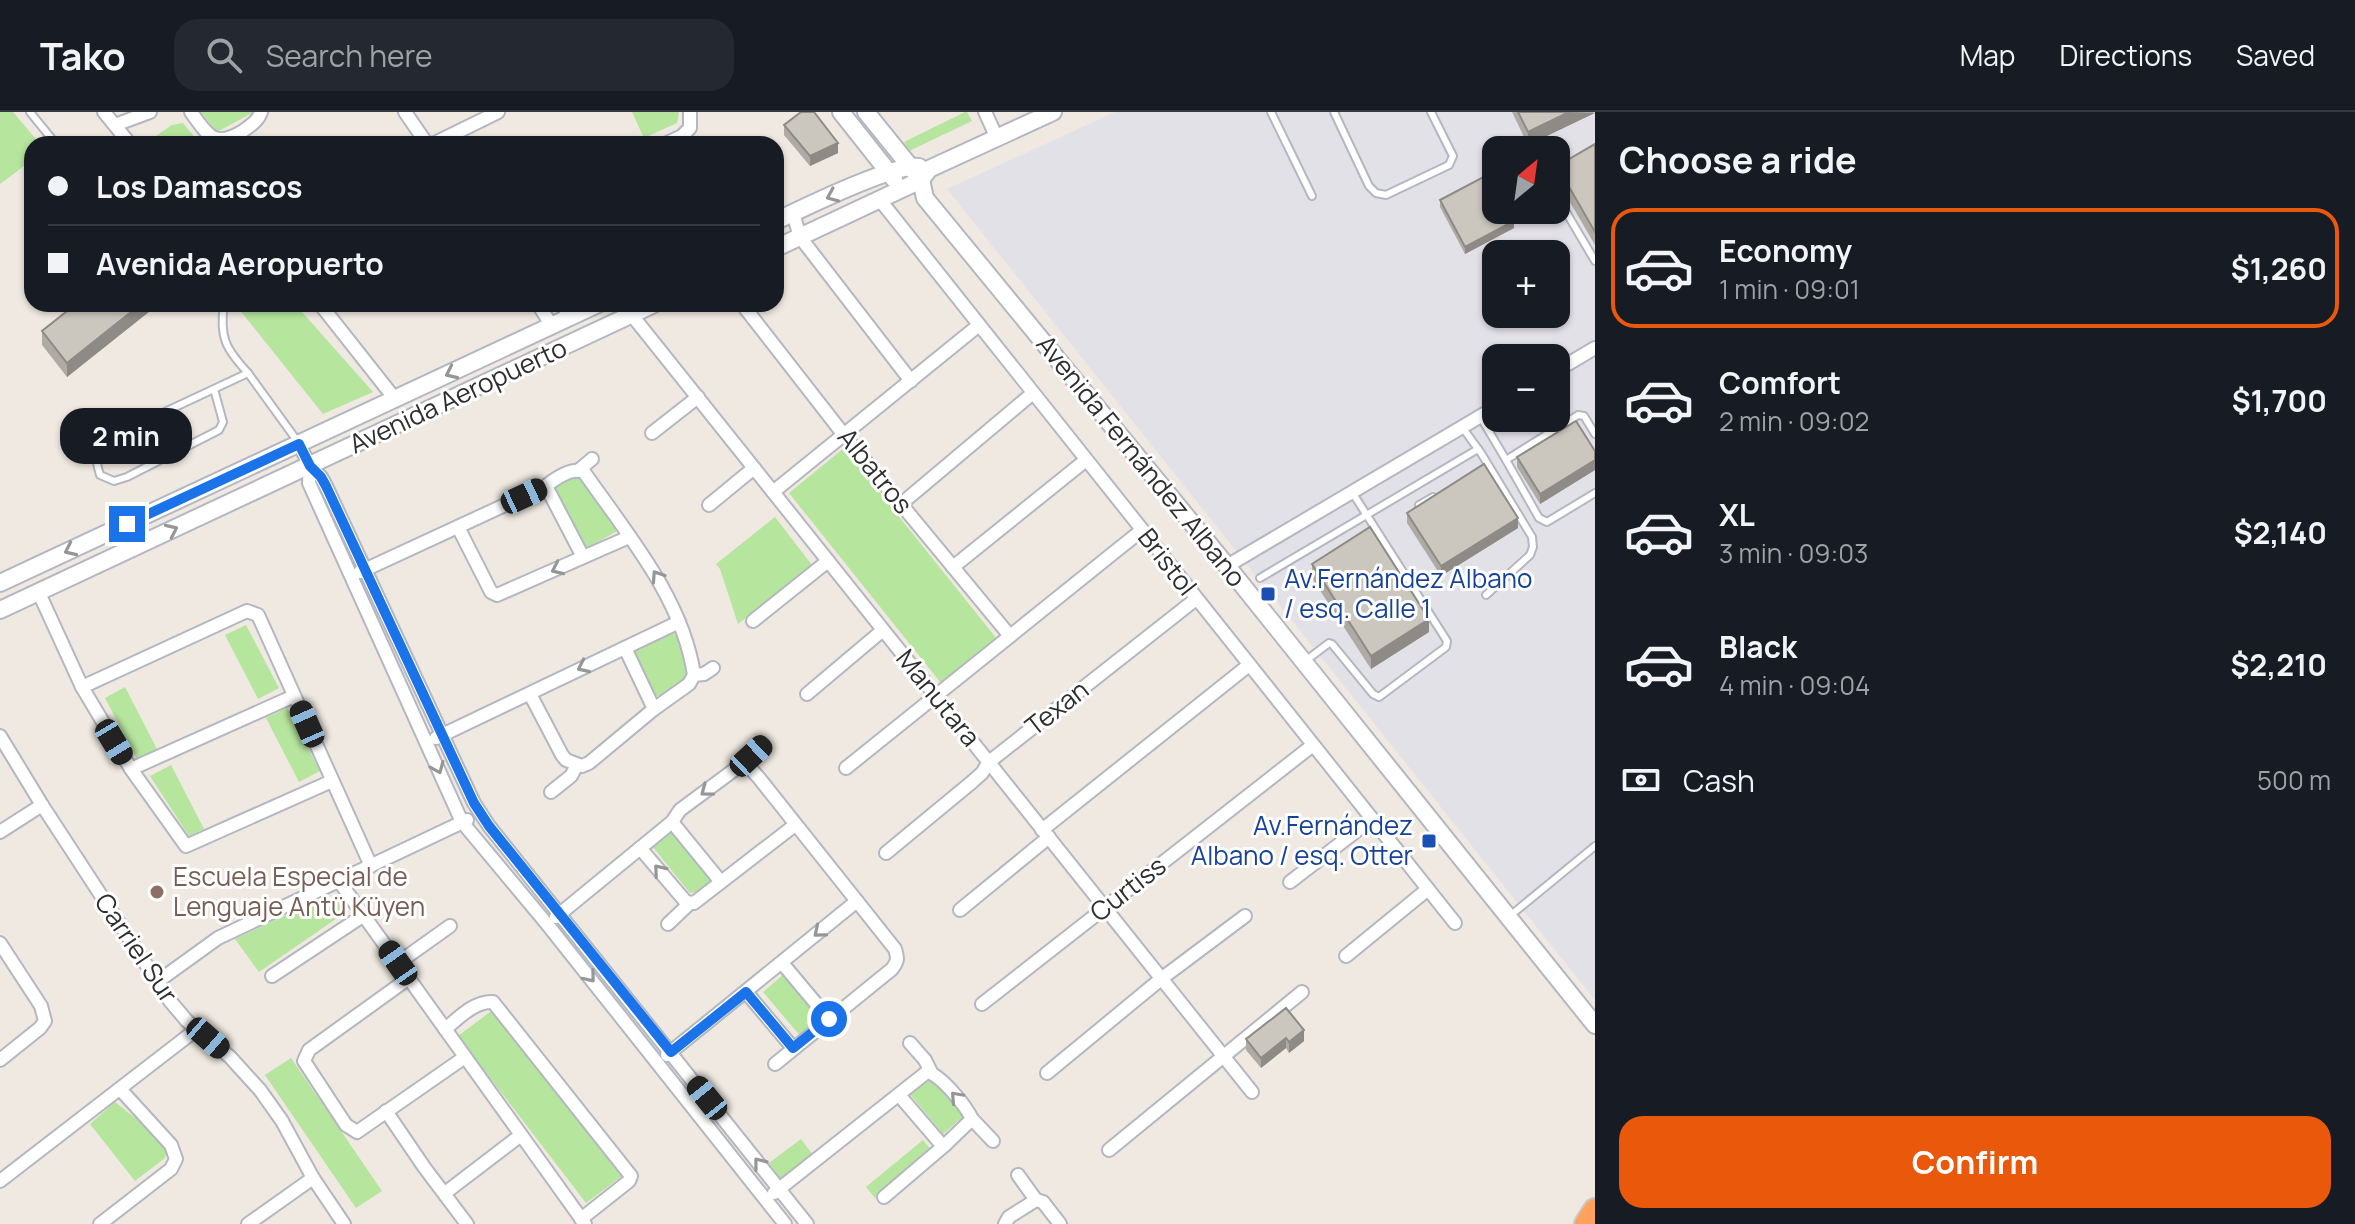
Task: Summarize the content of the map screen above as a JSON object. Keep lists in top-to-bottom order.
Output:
{
  "streets": {
    "street": [
      "Avenida Aeropuerto",
      "Avenida Fernández Albano",
      "Albatros",
      "Bristol",
      "Manutara",
      "Texan",
      "Curtiss",
      "Carriel Sur"
    ]
  },
  "crossings": [
    ["Bristol", "Texan"],
    ["Bristol", "Curtiss"],
    ["Manutara", "Texan"],
    ["Manutara", "Curtiss"]
  ],
  "places": {
    "transit": ["Av.Fernández Albano / esq. Calle 1", "Av.Fernández Albano / esq. Otter"],
    "other": ["Escuela Especial de Lenguaje Antü Küyen"]
  },
  "north": "top right",
  "page": {
    "header": "Tako",
    "search": "Search here",
    "nav": ["Map", "Directions", "Saved"],
    "heading": "Choose a ride",
    "map_buttons": ["+", "−"],
    "banner": ["Los Damascos", "Avenida Aeropuerto"],
    "list": [
      {
        "name": "Economy",
        "note": "1 min · 09:01",
        "value": "$1,260"
      },
      {
        "name": "Comfort",
        "note": "2 min · 09:02",
        "value": "$1,700"
      },
      {
        "name": "XL",
        "note": "3 min · 09:03",
        "value": "$2,140"
      },
      {
        "name": "Black",
        "note": "4 min · 09:04",
        "value": "$2,210"
      }
    ],
    "bubble": "2 min",
    "pay": ["Cash", "500 m"],
    "buttons": "Confirm"
  }
}
